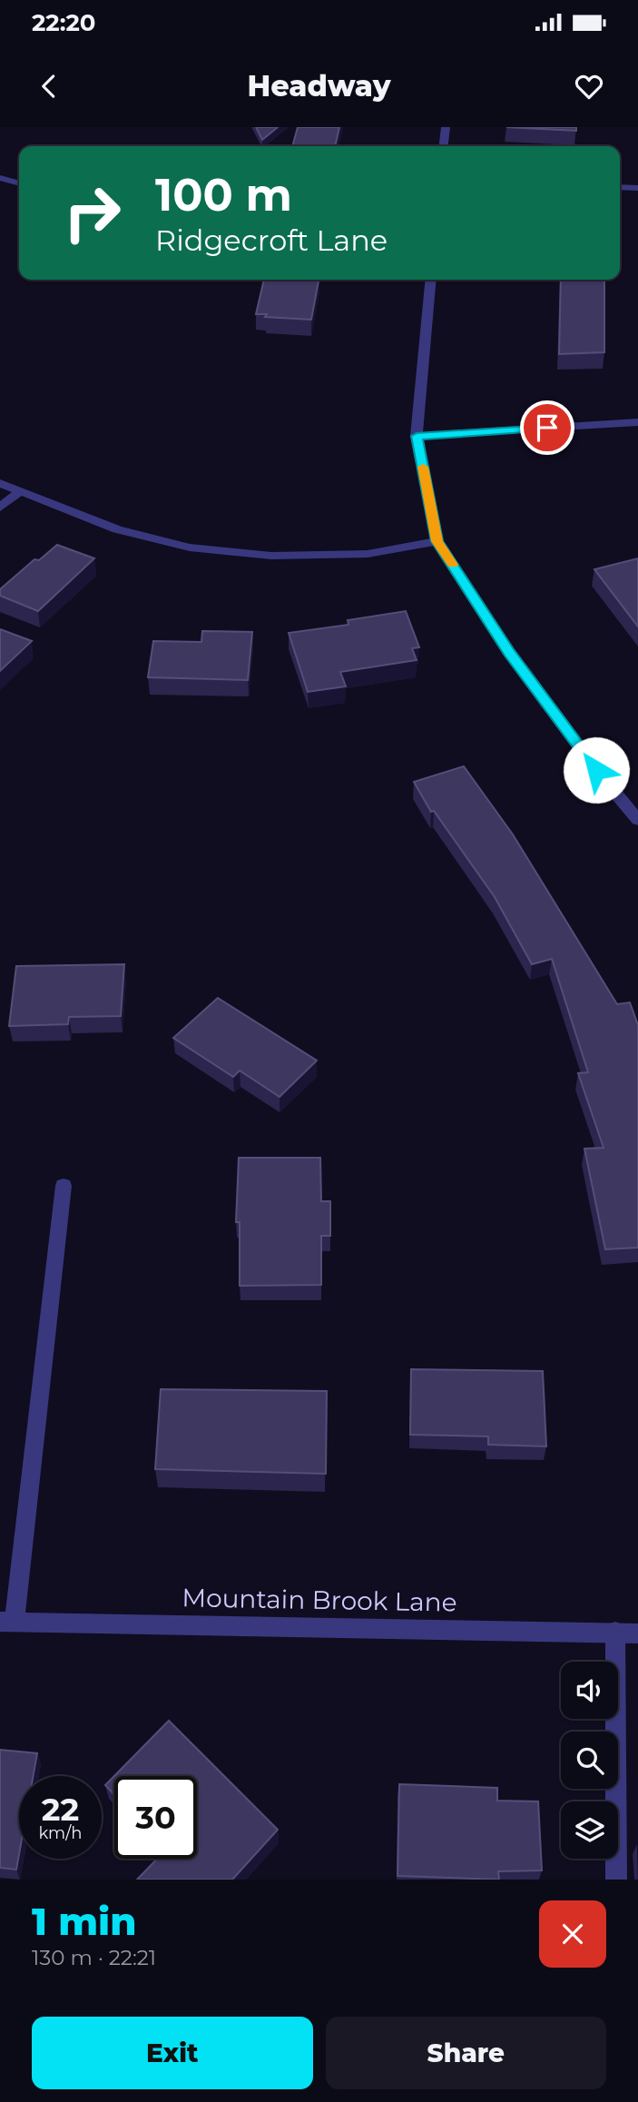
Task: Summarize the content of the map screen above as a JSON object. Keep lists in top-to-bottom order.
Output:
{
  "streets": {
    "street": ["Mountain Brook Lane"]
  },
  "page": {
    "status": "22:20",
    "header": "Headway",
    "turn": ["100 m", "Ridgecroft Lane"],
    "speed": "22 km/h",
    "limit": "30",
    "heading": ["1 min", "130 m · 22:21"],
    "buttons": ["Exit", "Share"]
  }
}
